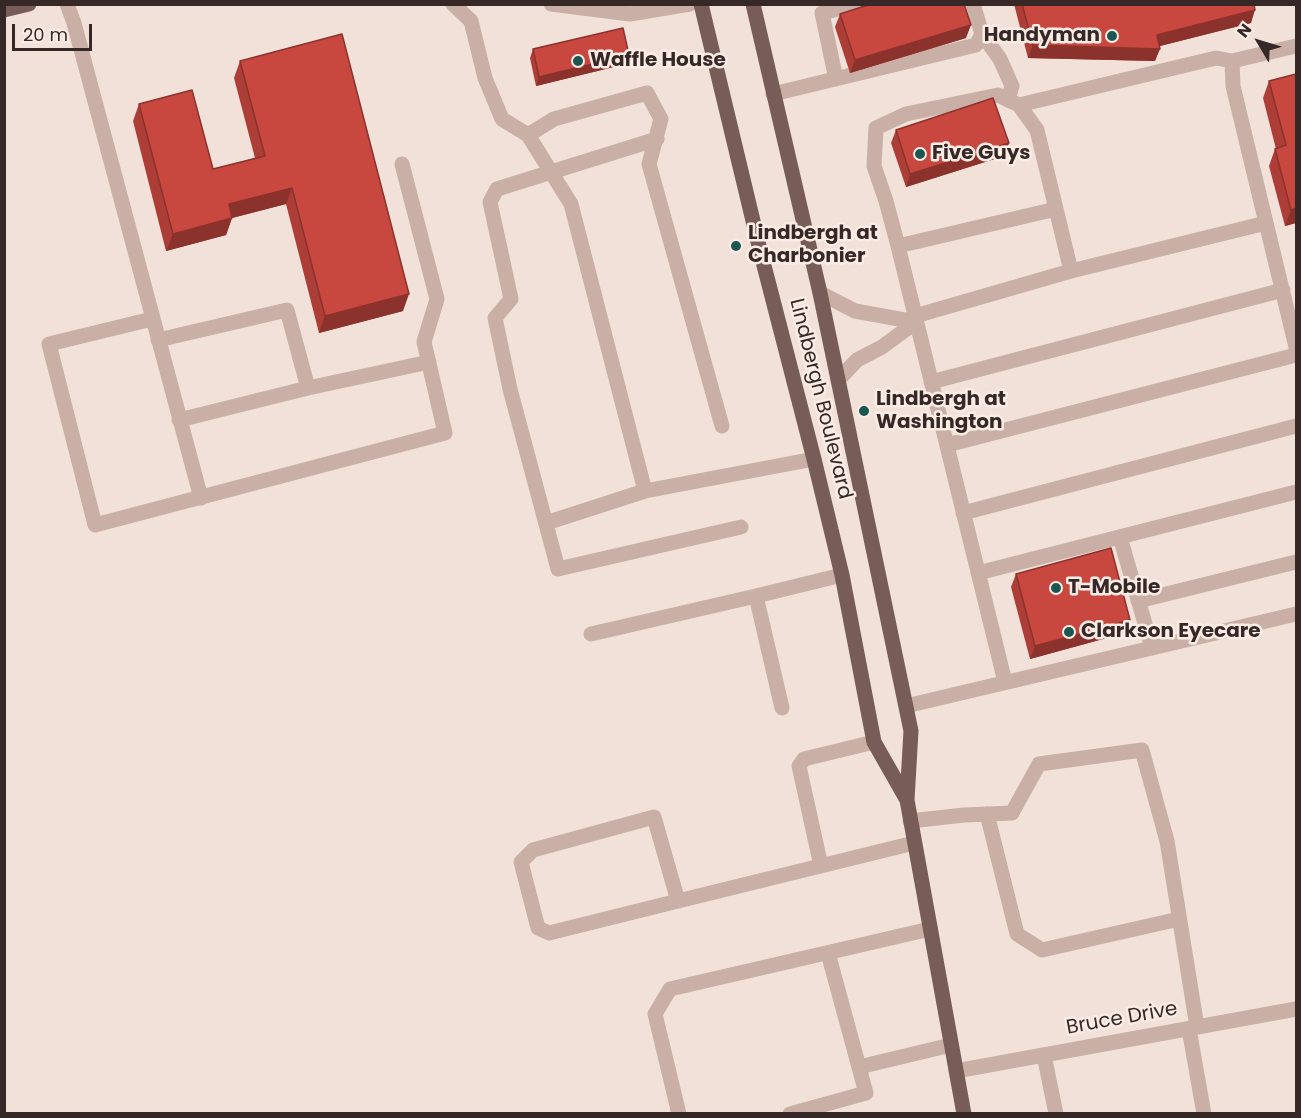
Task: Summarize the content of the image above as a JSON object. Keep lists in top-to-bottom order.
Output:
{
  "streets": {
    "main road": ["Lindbergh Boulevard"],
    "street": ["Bruce Drive"]
  },
  "crossings": [
    ["Lindbergh Boulevard", "Bruce Drive"]
  ],
  "places": [
    "Handyman",
    "Waffle House",
    "Five Guys",
    "Lindbergh at Charbonier",
    "Lindbergh at Washington",
    "T-Mobile",
    "Clarkson Eyecare"
  ],
  "scale_bar": "20 m",
  "north": "top left"
}
